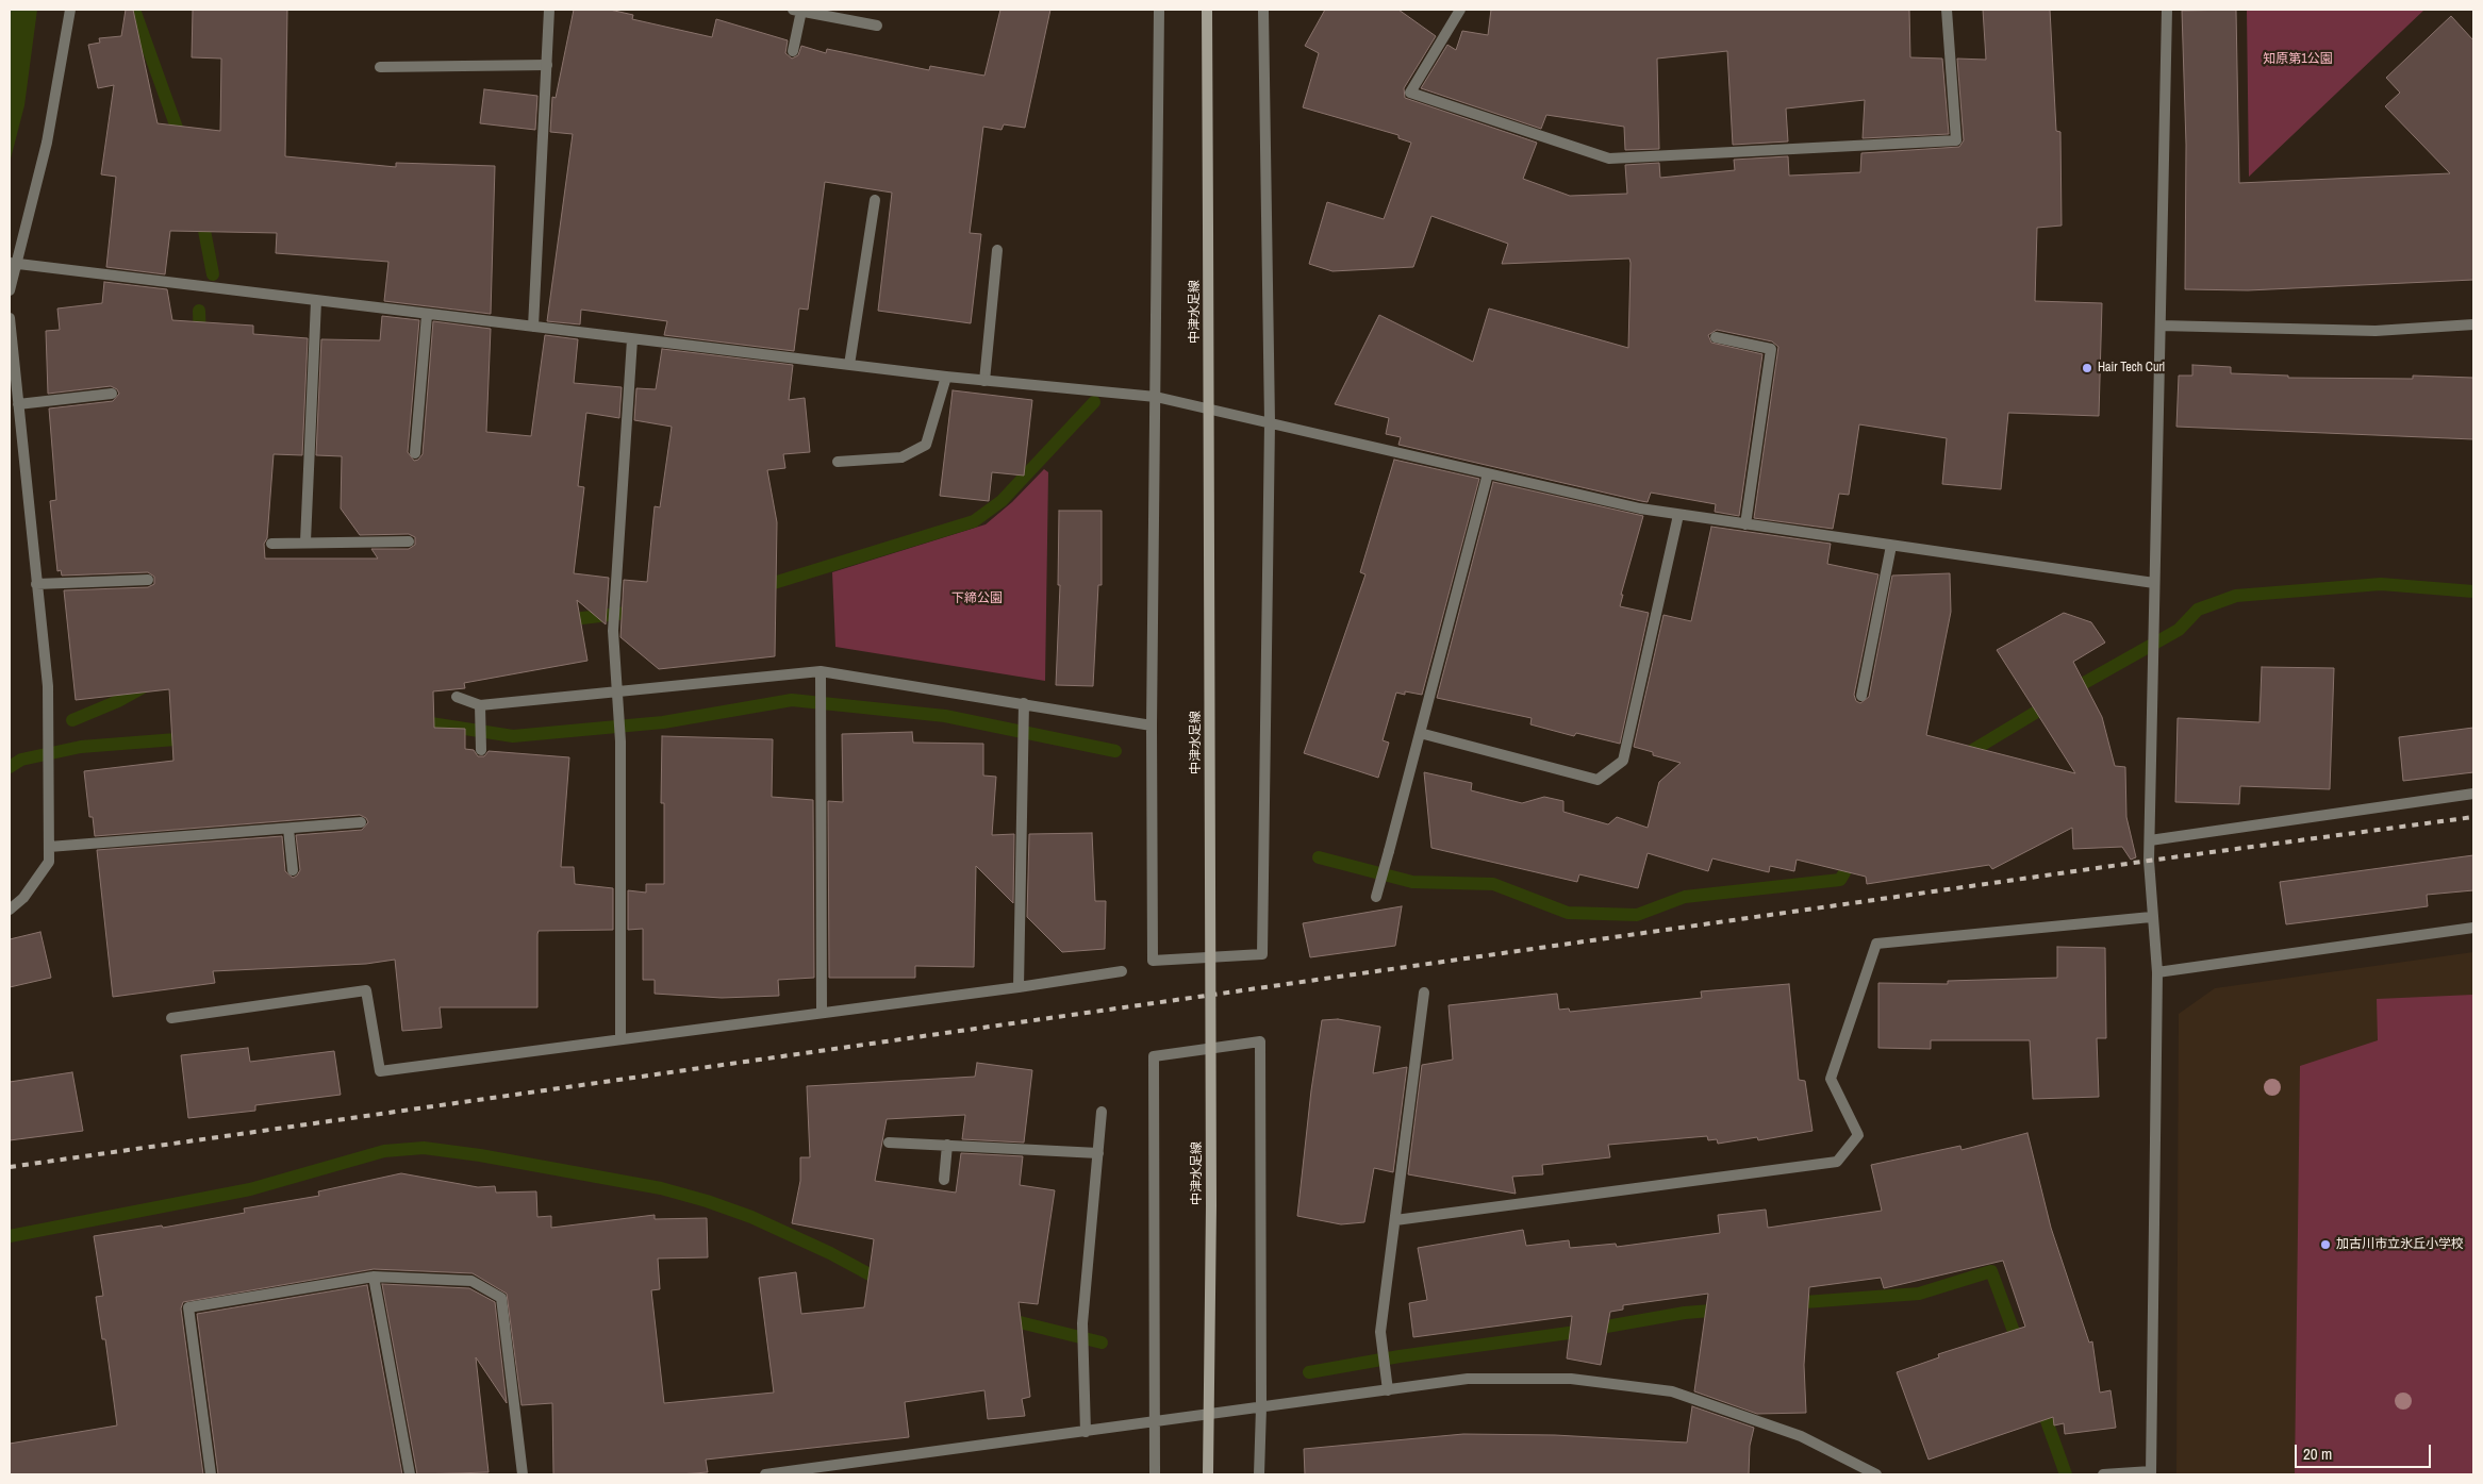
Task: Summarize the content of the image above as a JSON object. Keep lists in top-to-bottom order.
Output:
{
  "streets": {
    "street": ["中津水足線"]
  },
  "parks": ["知原第1公園", "下締公園"],
  "places": ["Hair Tech Curl", "加古川市立氷丘小学校"],
  "scale_bar": "20 m"
}
